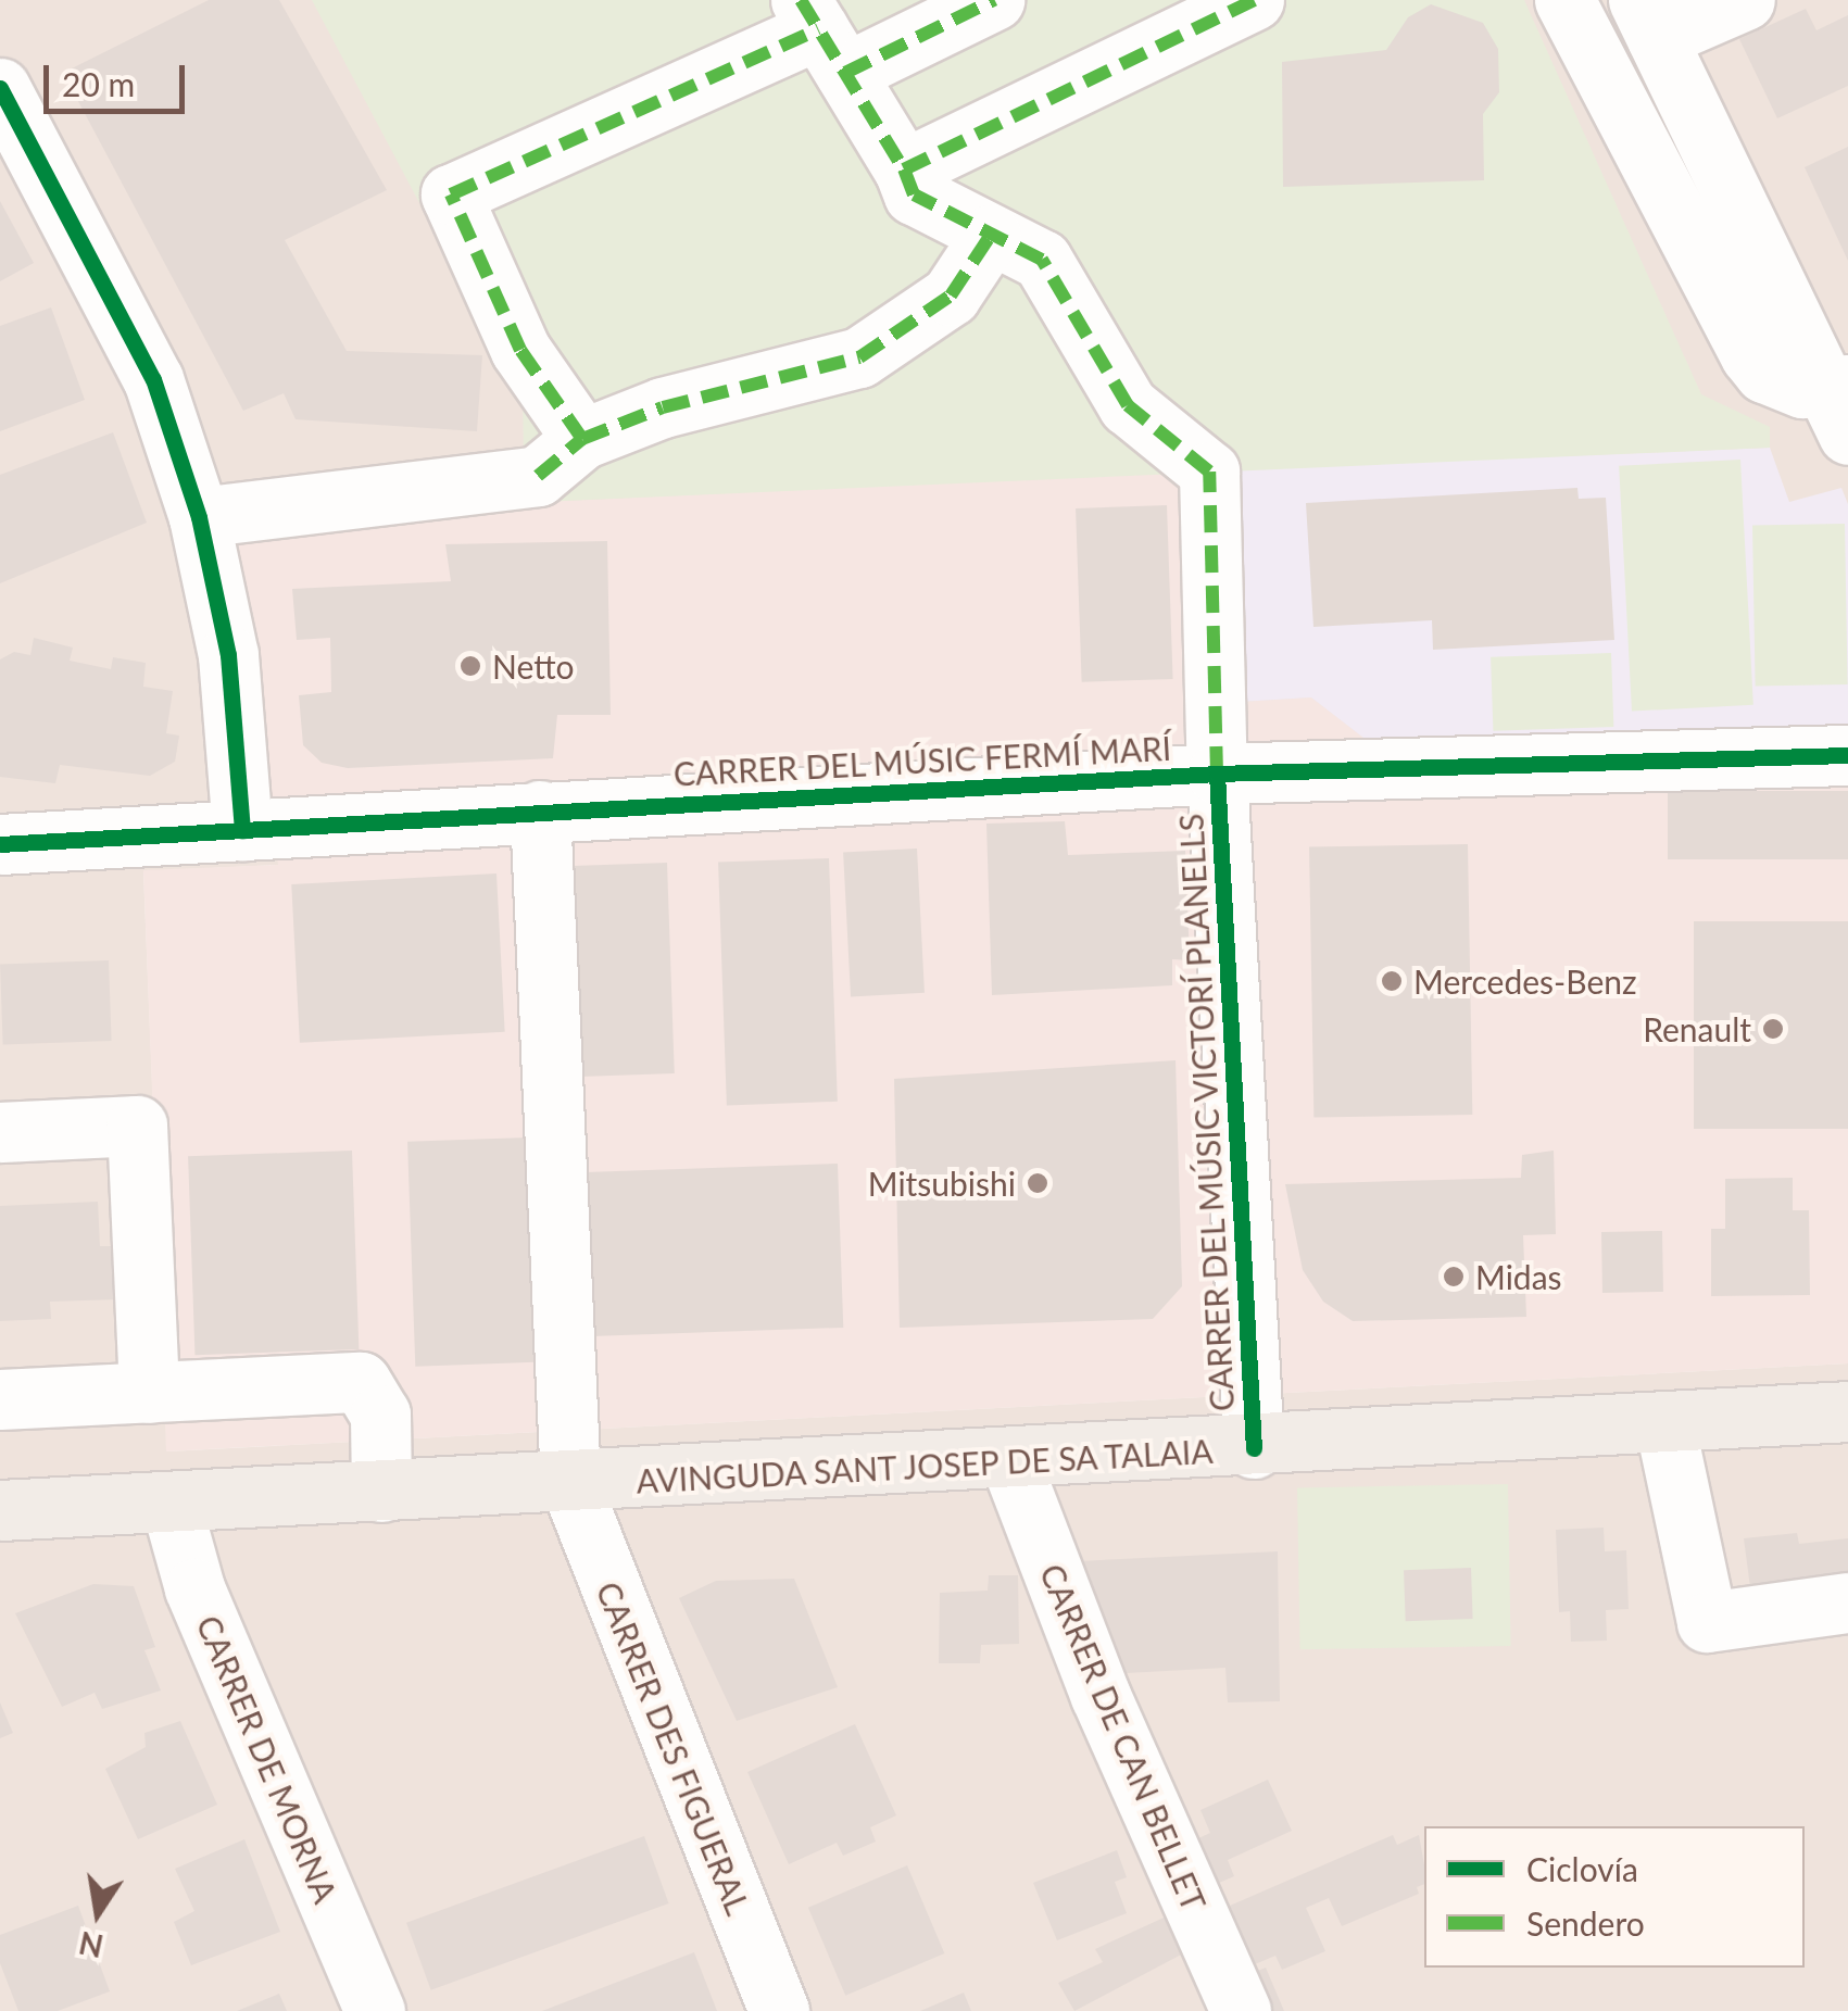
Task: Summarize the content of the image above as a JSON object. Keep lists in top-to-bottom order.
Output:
{
  "streets": {
    "main road": ["AVINGUDA SANT JOSEP DE SA TALAIA"],
    "street": [
      "CARRER DEL MÚSIC FERMÍ MARÍ",
      "CARRER DEL MÚSIC VICTORÍ PLANELLS",
      "CARRER DE CAN BELLET",
      "CARRER DES FIGUERAL",
      "CARRER DE MORNA"
    ]
  },
  "crossings": [
    ["CARRER DEL MÚSIC FERMÍ MARÍ", "CARRER DEL MÚSIC VICTORÍ PLANELLS"],
    ["CARRER DEL MÚSIC FERMÍ MARÍ", "CARRER DES FIGUERAL"],
    ["CARRER DEL MÚSIC VICTORÍ PLANELLS", "AVINGUDA SANT JOSEP DE SA TALAIA"],
    ["AVINGUDA SANT JOSEP DE SA TALAIA", "CARRER DE CAN BELLET"],
    ["AVINGUDA SANT JOSEP DE SA TALAIA", "CARRER DES FIGUERAL"],
    ["AVINGUDA SANT JOSEP DE SA TALAIA", "CARRER DE MORNA"]
  ],
  "places": [
    "Netto",
    "Mercedes-Benz",
    "Renault",
    "Mitsubishi",
    "Midas"
  ],
  "legend": ["Ciclovía", "Sendero"],
  "scale_bar": "20 m",
  "north": "bottom"
}
